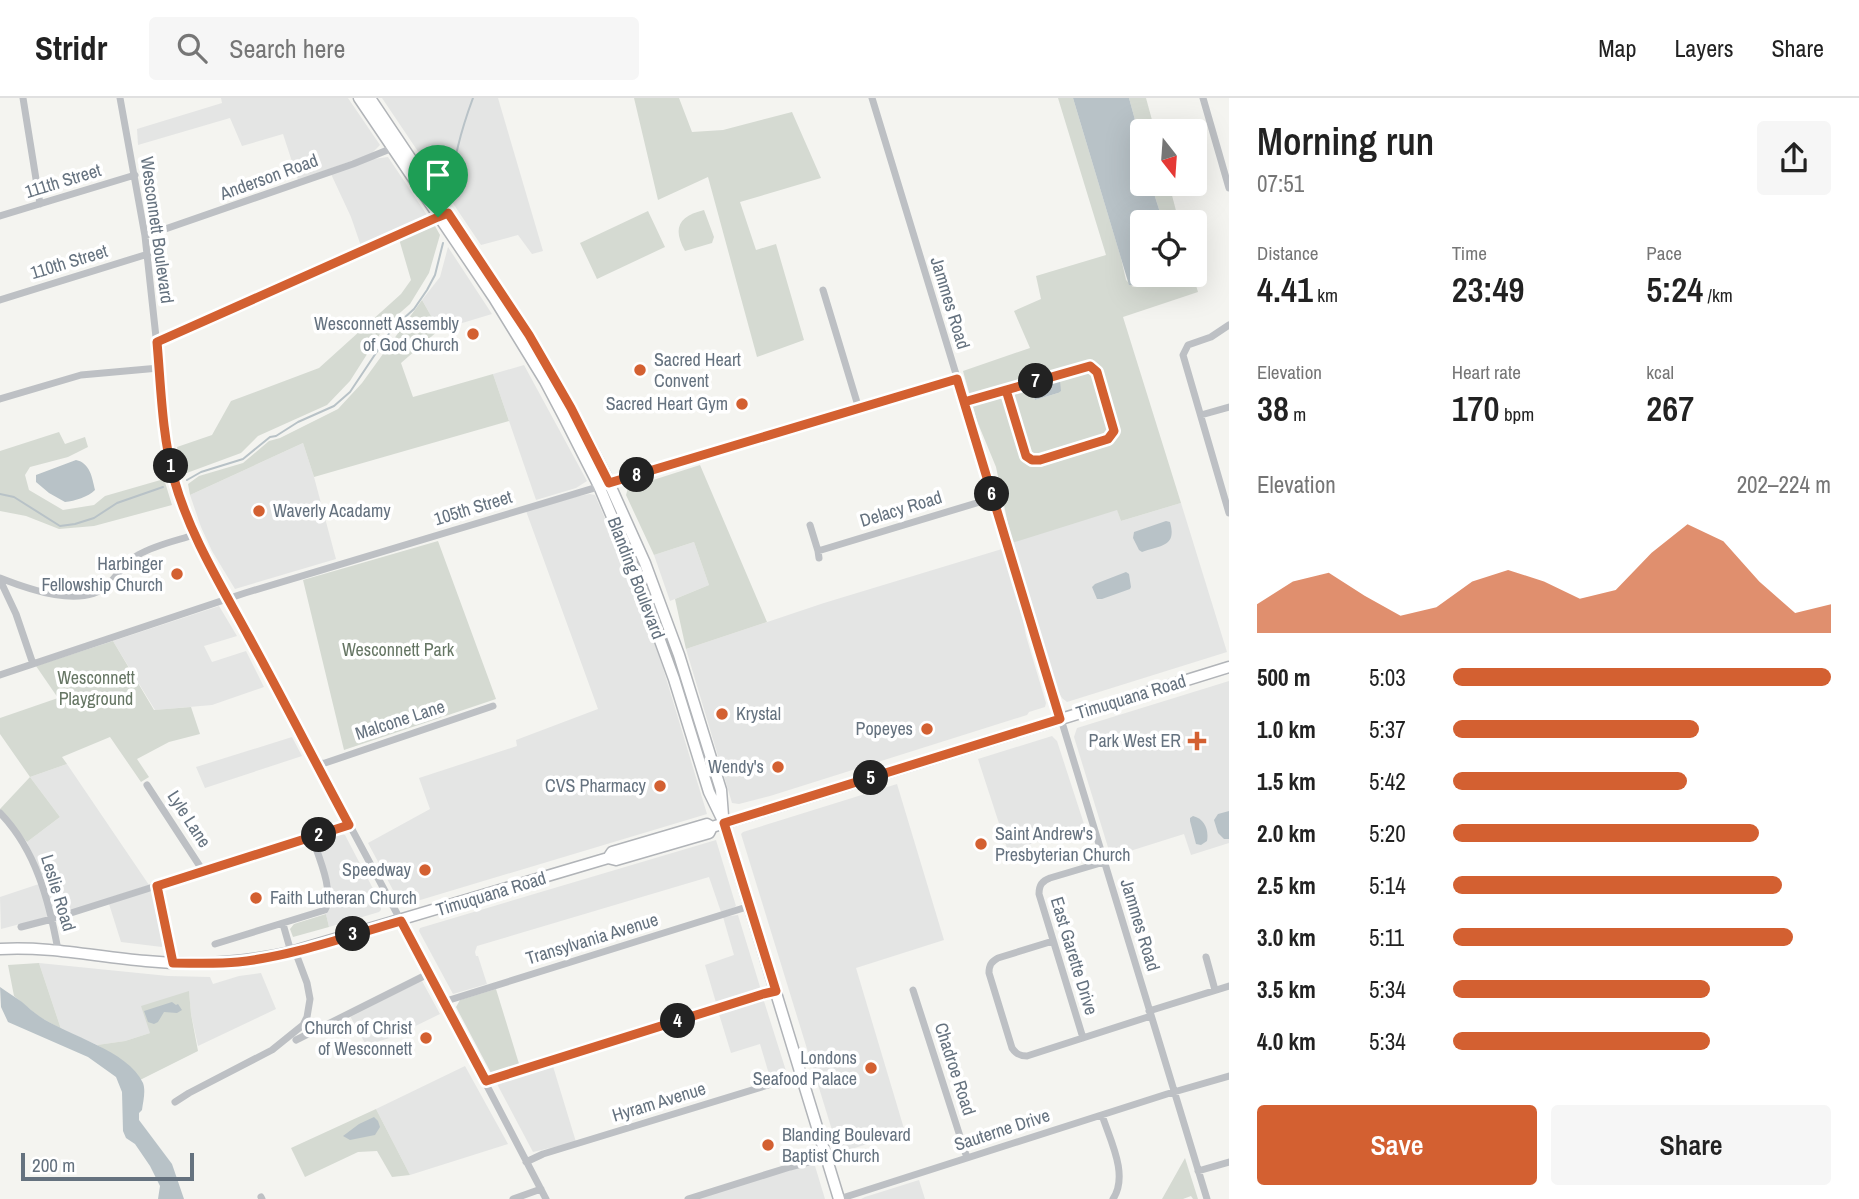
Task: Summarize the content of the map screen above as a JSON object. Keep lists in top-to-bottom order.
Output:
{
  "streets": {
    "main road": ["Blanding Boulevard", "Timuquana Road"],
    "street": [
      "Anderson Road",
      "111th Street",
      "Wesconnett Boulevard",
      "110th Street",
      "Jammes Road",
      "105th Street",
      "Delacy Road",
      "Malcone Lane",
      "Lyle Lane",
      "Leslie Road",
      "Transylvania Avenue",
      "East Garette Drive",
      "Chadroe Road",
      "Hyram Avenue",
      "Sauterne Drive"
    ]
  },
  "crossings": [
    ["Anderson Road", "Wesconnett Boulevard"],
    ["Anderson Road", "Blanding Boulevard"],
    ["111th Street", "Wesconnett Boulevard"],
    ["Wesconnett Boulevard", "110th Street"],
    ["Wesconnett Boulevard", "105th Street"],
    ["Wesconnett Boulevard", "Timuquana Road"],
    ["Wesconnett Boulevard", "Malcone Lane"],
    ["Wesconnett Boulevard", "Transylvania Avenue"],
    ["Wesconnett Boulevard", "Hyram Avenue"],
    ["Jammes Road", "105th Street"],
    ["Jammes Road", "Delacy Road"],
    ["Jammes Road", "Timuquana Road"],
    ["Jammes Road", "East Garette Drive"],
    ["Jammes Road", "Sauterne Drive"],
    ["105th Street", "Blanding Boulevard"],
    ["Blanding Boulevard", "Timuquana Road"],
    ["Blanding Boulevard", "Transylvania Avenue"],
    ["Blanding Boulevard", "Hyram Avenue"],
    ["Blanding Boulevard", "Sauterne Drive"],
    ["Timuquana Road", "Leslie Road"],
    ["Chadroe Road", "Sauterne Drive"]
  ],
  "parks": ["Wesconnett Park", "Wesconnett Playground"],
  "places": {
    "other": [
      "Wesconnett Assembly of God Church",
      "Sacred Heart Convent",
      "Sacred Heart Gym",
      "Waverly Acadamy",
      "Harbinger Fellowship Church",
      "Krystal",
      "Popeyes",
      "Wendy's",
      "CVS Pharmacy",
      "Saint Andrew's Presbyterian Church",
      "Speedway",
      "Faith Lutheran Church",
      "Church of Christ of Wesconnett",
      "Londons Seafood Palace",
      "Blanding Boulevard Baptist Church"
    ],
    "health": ["Park West ER"]
  },
  "scale_bar": "200 m",
  "north": "bottom",
  "page": {
    "header": "Stridr",
    "search": "Search here",
    "nav": ["Map", "Layers", "Share"],
    "heading": ["Morning run", "07:51"],
    "stats": [
      ["Distance", "4.41 km"],
      ["Time", "23:49"],
      ["Pace", "5:24 /km"],
      ["Elevation", "38 m"],
      ["Heart rate", "170 bpm"],
      ["kcal", "267"]
    ],
    "pins": [
      "7",
      "1",
      "8",
      "6",
      "5",
      "2",
      "3",
      "4"
    ],
    "chart": ["Elevation", "202–224 m"],
    "list": [
      {
        "name": "500 m",
        "note": "5:03"
      },
      {
        "name": "1.0 km",
        "note": "5:37"
      },
      {
        "name": "1.5 km",
        "note": "5:42"
      },
      {
        "name": "2.0 km",
        "note": "5:20"
      },
      {
        "name": "2.5 km",
        "note": "5:14"
      },
      {
        "name": "3.0 km",
        "note": "5:11"
      },
      {
        "name": "3.5 km",
        "note": "5:34"
      },
      {
        "name": "4.0 km",
        "note": "5:34"
      }
    ],
    "buttons": ["Save", "Share"],
    "scale": "200 m"
  }
}
